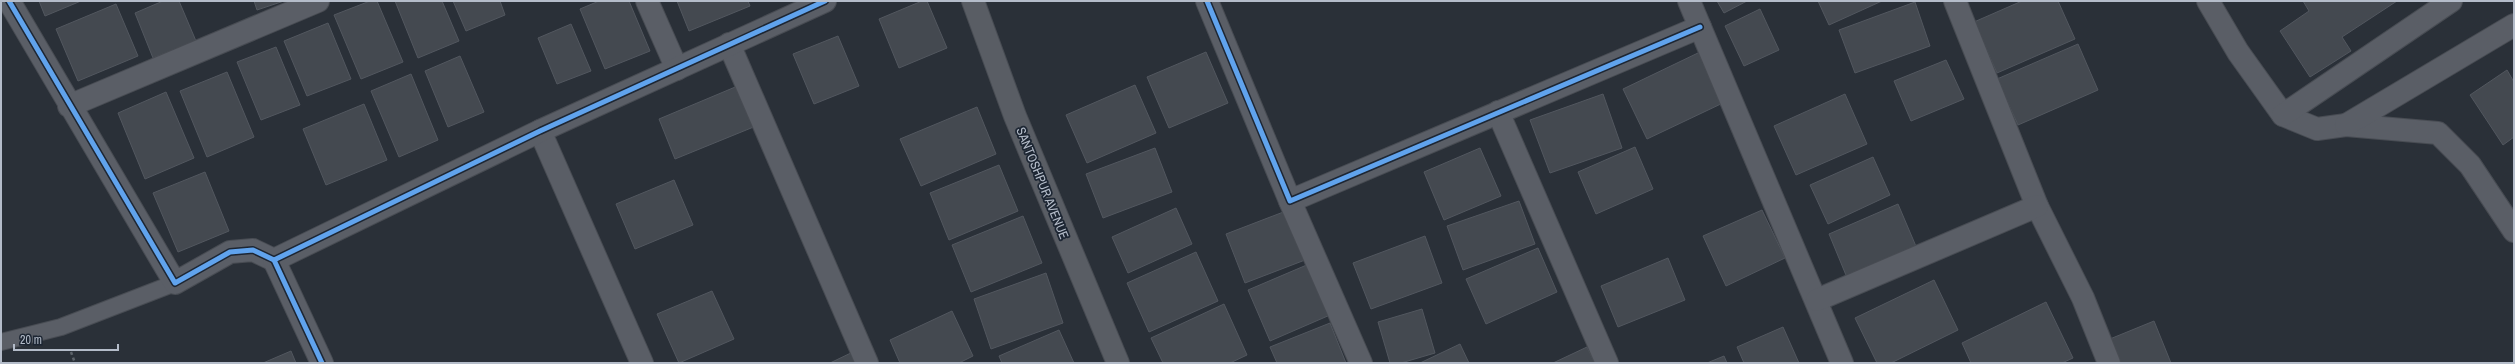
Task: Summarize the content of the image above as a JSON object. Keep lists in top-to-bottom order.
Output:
{
  "streets": {
    "main road": ["SANTOSHPUR AVENUE"]
  },
  "scale_bar": "20 m"
}
